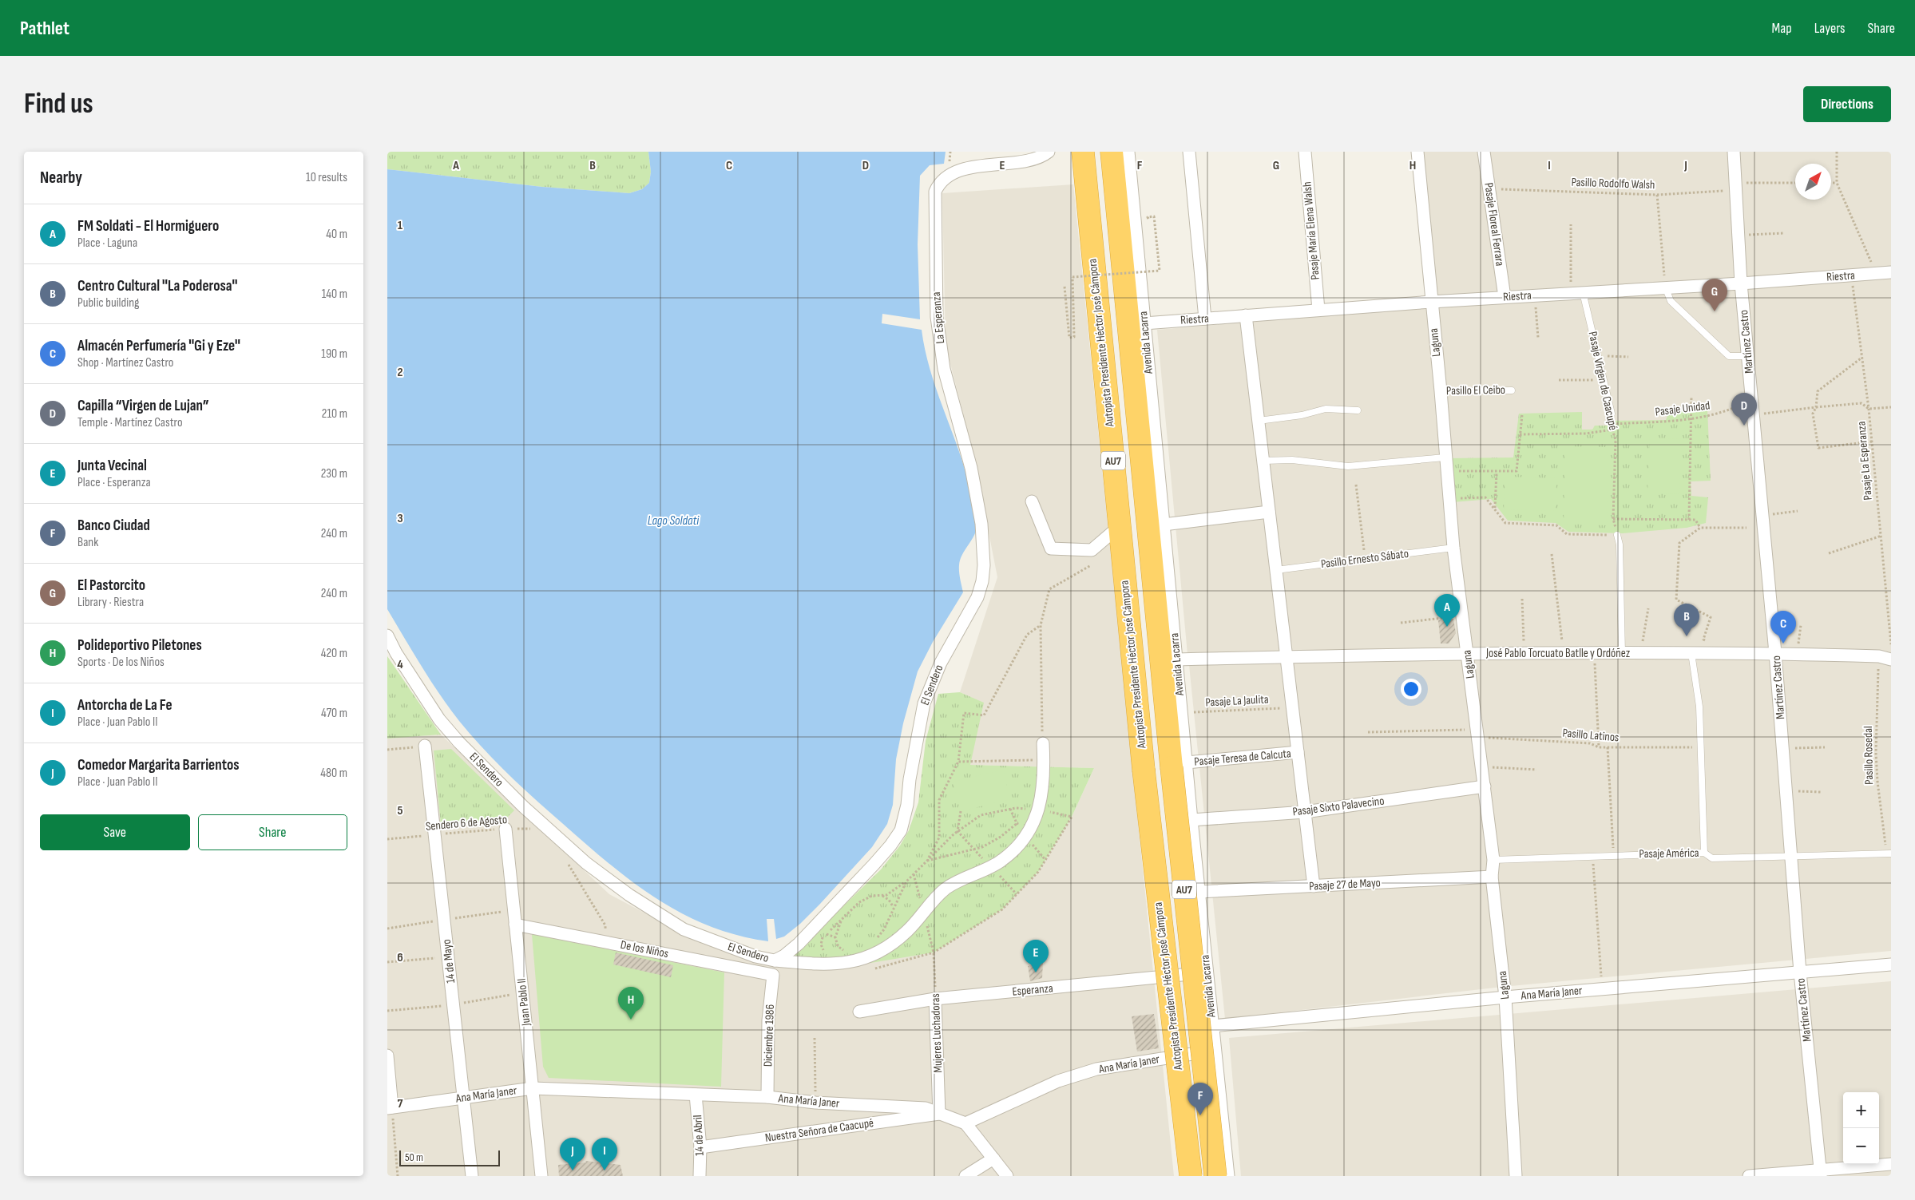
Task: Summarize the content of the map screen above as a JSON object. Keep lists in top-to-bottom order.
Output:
{
  "streets": {
    "highway": ["Autopista Presidente Héctor José Cámpora", "AU7"],
    "street": [
      "Pasaje Floreal Ferrara",
      "Pasaje María Elena Walsh",
      "Riestra",
      "La Esperanza",
      "Martínez Castro",
      "Avenida Lacarra",
      "Laguna",
      "José Pablo Torcuato Batlle y Ordóñez",
      "El Sendero",
      "Pasaje Teresa de Calcuta",
      "Pasaje Sixto Palavecino",
      "Pasaje 27 de Mayo",
      "De los Niños",
      "14 de Mayo",
      "Esperanza",
      "Ana María Janer",
      "Juan Pablo II",
      "Mujeres Luchadoras",
      "Diciembre 1986",
      "Nuestra Señora de Caacupé",
      "14 de Abril"
    ],
    "lane": [
      "Pasaje Virgen de Caacupé",
      "Pasillo El Ceibo",
      "Pasillo Ernesto Sábato",
      "Pasaje América"
    ],
    "path": [
      "Pasillo Rodolfo Walsh",
      "Pasaje Unidad",
      "Pasaje La Esperanza",
      "Pasaje La Jaulita",
      "Pasillo Latinos",
      "Pasillo Rosedal",
      "Sendero 6 de Agosto"
    ]
  },
  "crossings": [
    ["Pasillo Rodolfo Walsh", "Pasaje Floreal Ferrara"],
    ["Pasillo Rodolfo Walsh", "Martínez Castro"],
    ["Pasaje Floreal Ferrara", "Riestra"],
    ["Pasaje María Elena Walsh", "Riestra"],
    ["Riestra", "Martínez Castro"],
    ["Riestra", "Avenida Lacarra"],
    ["Riestra", "Laguna"],
    ["Riestra", "Pasaje Virgen de Caacupé"],
    ["Riestra", "Pasaje La Esperanza"],
    ["La Esperanza", "El Sendero"],
    ["Martínez Castro", "Pasaje Unidad"],
    ["Martínez Castro", "José Pablo Torcuato Batlle y Ordóñez"],
    ["Martínez Castro", "Pasaje América"],
    ["Martínez Castro", "Ana María Janer"],
    ["Avenida Lacarra", "AU7"],
    ["Avenida Lacarra", "José Pablo Torcuato Batlle y Ordóñez"],
    ["Avenida Lacarra", "Pasaje La Jaulita"],
    ["Avenida Lacarra", "Pasaje Teresa de Calcuta"],
    ["Avenida Lacarra", "Pasaje Sixto Palavecino"],
    ["Avenida Lacarra", "Pasaje 27 de Mayo"],
    ["Avenida Lacarra", "Esperanza"],
    ["Avenida Lacarra", "Ana María Janer"],
    ["Laguna", "Pasillo El Ceibo"],
    ["Laguna", "Pasillo Ernesto Sábato"],
    ["Laguna", "José Pablo Torcuato Batlle y Ordóñez"],
    ["Laguna", "Pasillo Latinos"],
    ["Laguna", "Pasaje Sixto Palavecino"],
    ["Laguna", "Pasaje América"],
    ["Laguna", "Pasaje 27 de Mayo"],
    ["Laguna", "Ana María Janer"],
    ["Pasaje Virgen de Caacupé", "Pasaje Unidad"],
    ["AU7", "Pasaje Teresa de Calcuta"],
    ["José Pablo Torcuato Batlle y Ordóñez", "Pasillo Rosedal"],
    ["El Sendero", "Sendero 6 de Agosto"],
    ["Pasillo Rosedal", "Pasaje América"],
    ["Sendero 6 de Agosto", "14 de Mayo"],
    ["Sendero 6 de Agosto", "Juan Pablo II"],
    ["De los Niños", "Juan Pablo II"],
    ["De los Niños", "Diciembre 1986"],
    ["14 de Mayo", "Ana María Janer"],
    ["Esperanza", "Mujeres Luchadoras"],
    ["Ana María Janer", "Juan Pablo II"],
    ["Ana María Janer", "Mujeres Luchadoras"],
    ["Ana María Janer", "Diciembre 1986"],
    ["Ana María Janer", "Nuestra Señora de Caacupé"],
    ["Ana María Janer", "14 de Abril"],
    ["Mujeres Luchadoras", "Nuestra Señora de Caacupé"],
    ["Nuestra Señora de Caacupé", "14 de Abril"]
  ],
  "water": ["Lago Soldati"],
  "scale_bar": "50 m",
  "north": "top right",
  "page": {
    "header": "Pathlet",
    "nav": ["Map", "Layers", "Share"],
    "buttons": [
      "Directions",
      ["Save", "Share"]
    ],
    "title": "Find us",
    "heading": ["Nearby", "10 results"],
    "list": [
      {
        "mark": "A",
        "name": "FM Soldati - El Hormiguero",
        "note": "Place · Laguna",
        "value": "40 m"
      },
      {
        "mark": "B",
        "name": "Centro Cultural ''La Poderosa''",
        "note": "Public building",
        "value": "140 m"
      },
      {
        "mark": "C",
        "name": "Almacén Perfumería ''Gi y Eze''",
        "note": "Shop · Martínez Castro",
        "value": "190 m"
      },
      {
        "mark": "D",
        "name": "Capilla “Virgen de Lujan”",
        "note": "Temple · Martínez Castro",
        "value": "210 m"
      },
      {
        "mark": "E",
        "name": "Junta Vecinal",
        "note": "Place · Esperanza",
        "value": "230 m"
      },
      {
        "mark": "F",
        "name": "Banco Ciudad",
        "note": "Bank",
        "value": "240 m"
      },
      {
        "mark": "G",
        "name": "El Pastorcito",
        "note": "Library · Riestra",
        "value": "240 m"
      },
      {
        "mark": "H",
        "name": "Polideportivo Piletones",
        "note": "Sports · De los Niños",
        "value": "420 m"
      },
      {
        "mark": "I",
        "name": "Antorcha de La Fe",
        "note": "Place · Juan Pablo II",
        "value": "470 m"
      },
      {
        "mark": "J",
        "name": "Comedor Margarita Barrientos",
        "note": "Place · Juan Pablo II",
        "value": "480 m"
      }
    ],
    "pins": [
      "G",
      "D",
      "A",
      "B",
      "C",
      "E",
      "H",
      "F",
      "I",
      "J"
    ],
    "map_buttons": ["+", "−"],
    "scale": "50 m"
  },
  "grid": {
    "columns": [
      "A",
      "B",
      "C",
      "D",
      "E",
      "F",
      "G",
      "H",
      "I",
      "J"
    ],
    "rows": [
      "1",
      "2",
      "3",
      "4",
      "5",
      "6",
      "7"
    ]
  }
}
